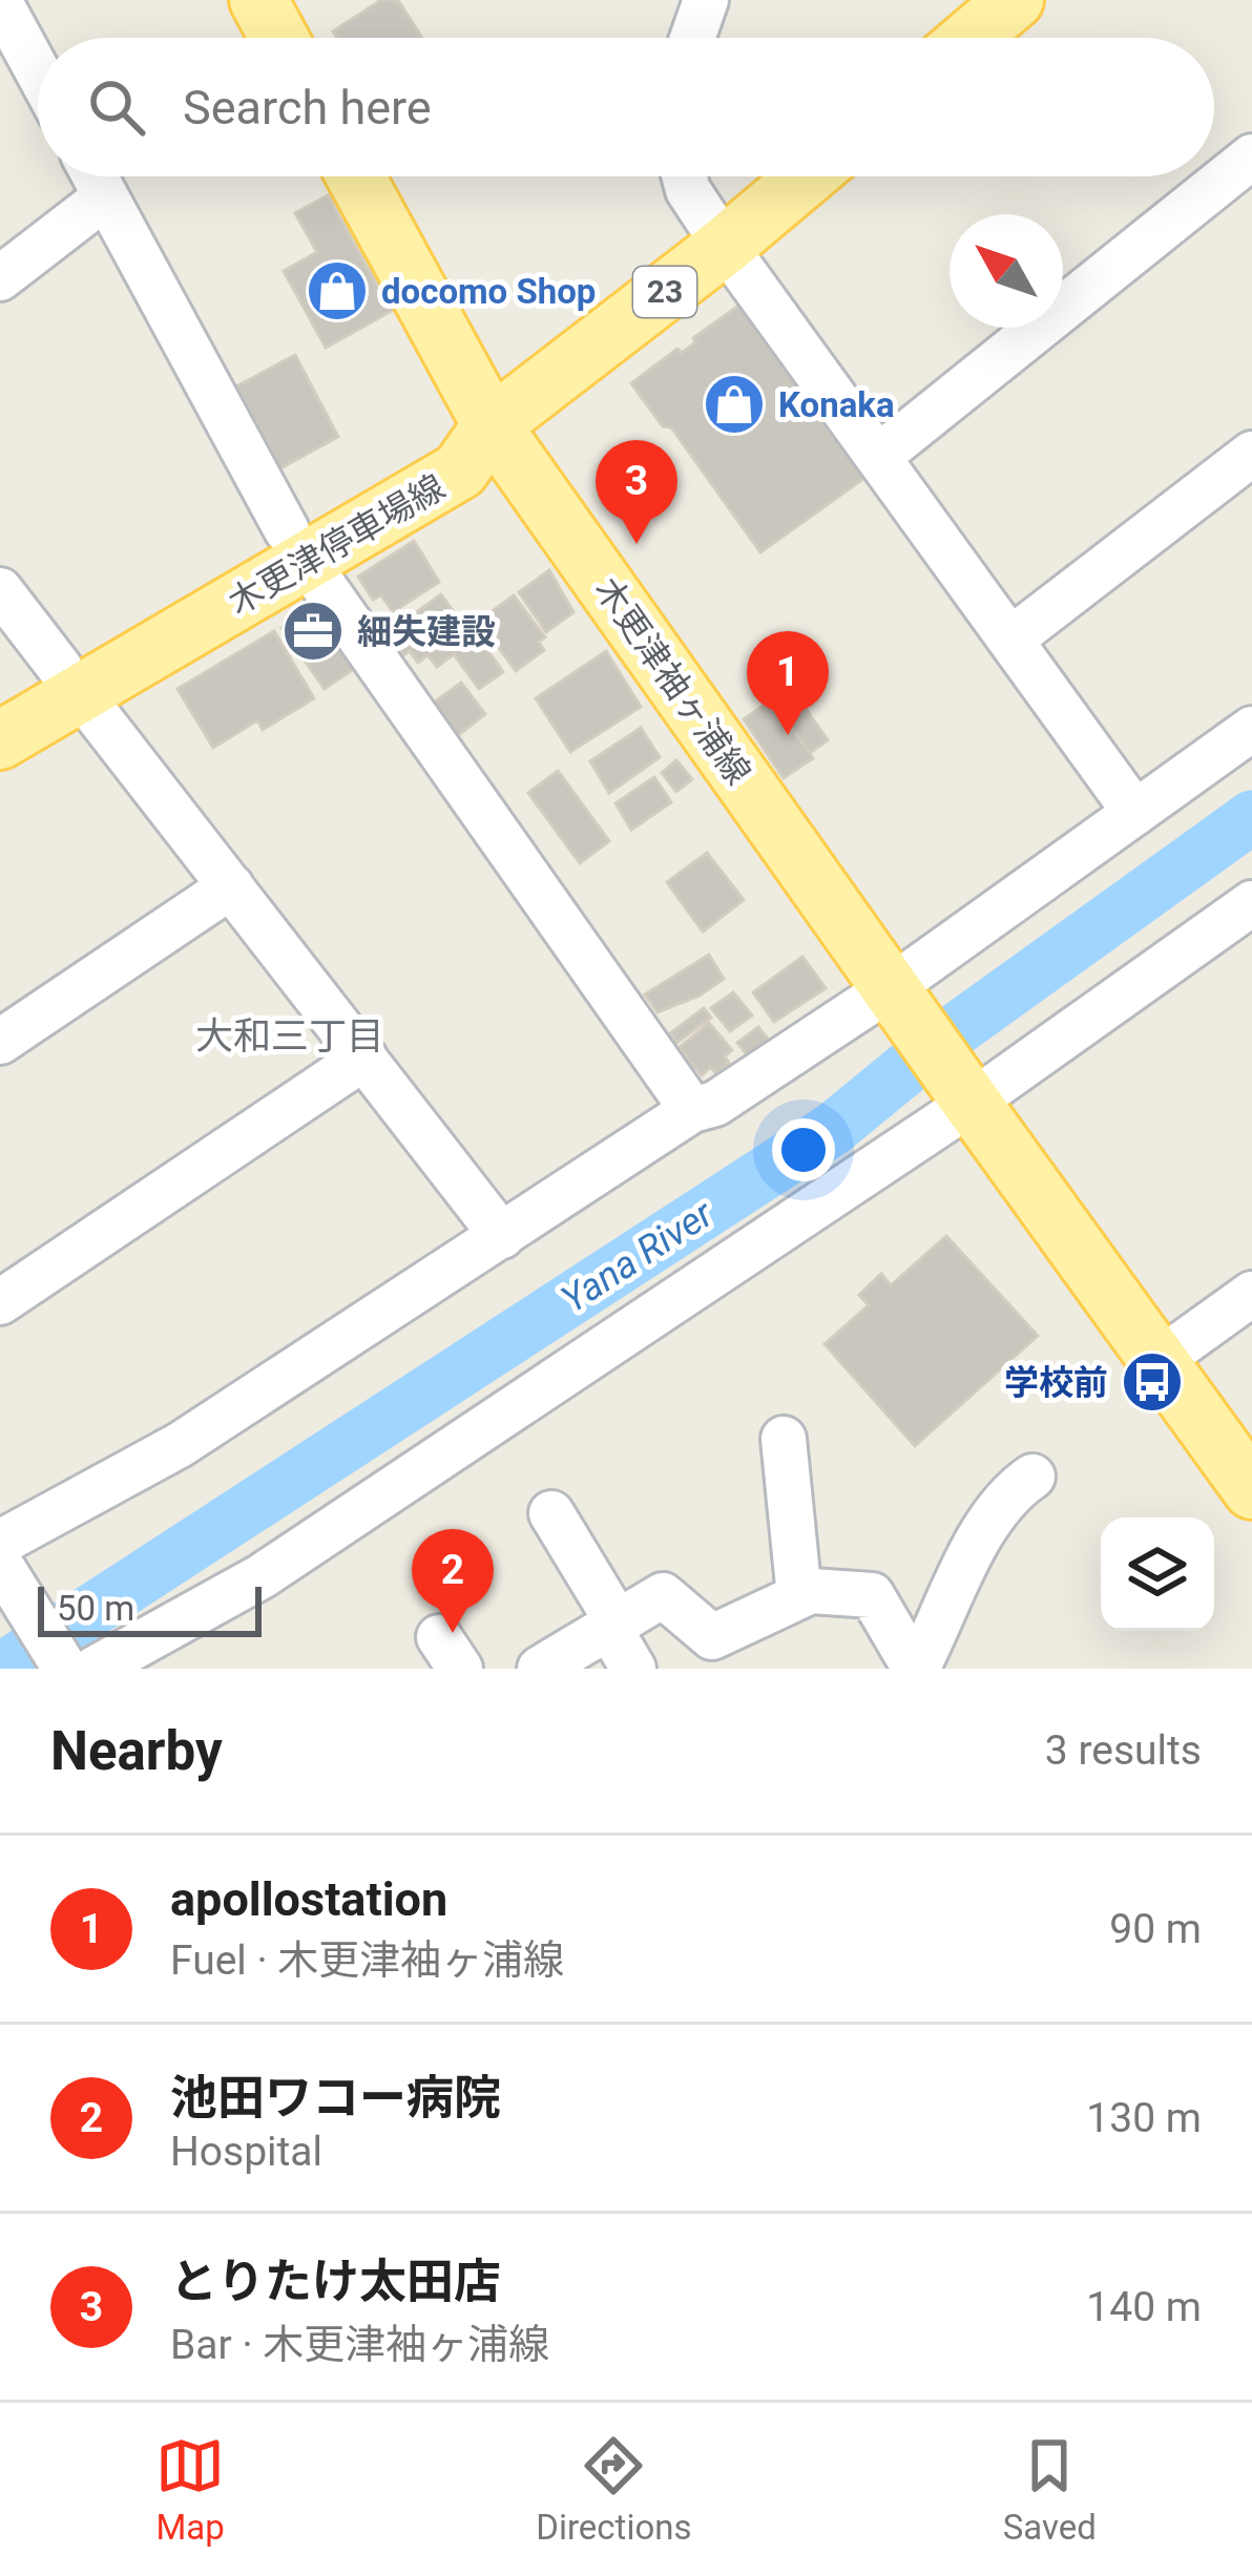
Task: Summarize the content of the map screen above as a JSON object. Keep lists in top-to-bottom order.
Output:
{
  "streets": {
    "main road": ["23", "木更津停車場線", "木更津袖ヶ浦線"]
  },
  "crossings": [
    ["23", "木更津停車場線"],
    ["23", "木更津袖ヶ浦線"],
    ["木更津停車場線", "木更津袖ヶ浦線"]
  ],
  "districts": ["大和三丁目"],
  "water": ["Yana River"],
  "places": {
    "shop": ["docomo Shop", "Konaka"],
    "office": ["細失建設"],
    "bus stop": ["学校前"]
  },
  "scale_bar": "50 m",
  "north": "top left",
  "page": {
    "search": "Search here",
    "pins": ["3", "1", "2"],
    "scale": "50 m",
    "heading": ["Nearby", "3 results"],
    "list": [
      {
        "mark": "1",
        "name": "apollostation",
        "note": "Fuel · 木更津袖ヶ浦線",
        "value": "90 m"
      },
      {
        "mark": "2",
        "name": "池田ワコー病院",
        "note": "Hospital",
        "value": "130 m"
      },
      {
        "mark": "3",
        "name": "とりたけ太田店",
        "note": "Bar · 木更津袖ヶ浦線",
        "value": "140 m"
      }
    ],
    "nav": ["Map", "Directions", "Saved"]
  }
}
